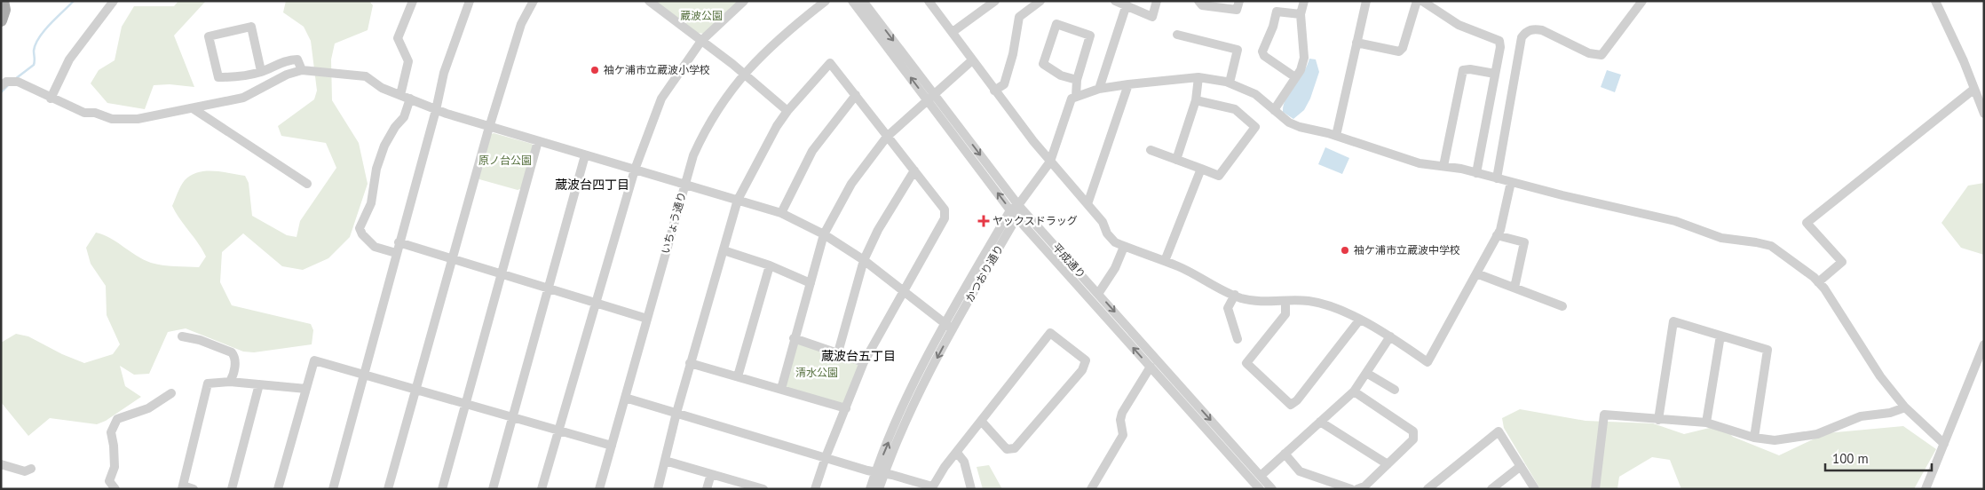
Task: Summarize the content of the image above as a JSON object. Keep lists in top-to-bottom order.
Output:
{
  "streets": {
    "street": ["いちょう通り", "平成通り", "かつおり通り"]
  },
  "crossings": [
    ["平成通り", "かつおり通り"]
  ],
  "districts": ["蔵波台四丁目", "蔵波台五丁目"],
  "parks": ["蔵波公園", "原ノ台公園", "清水公園"],
  "places": {
    "other": ["袖ケ浦市立蔵波小学校", "袖ケ浦市立蔵波中学校"],
    "health": ["ヤックスドラッグ"]
  },
  "scale_bar": "100 m"
}
